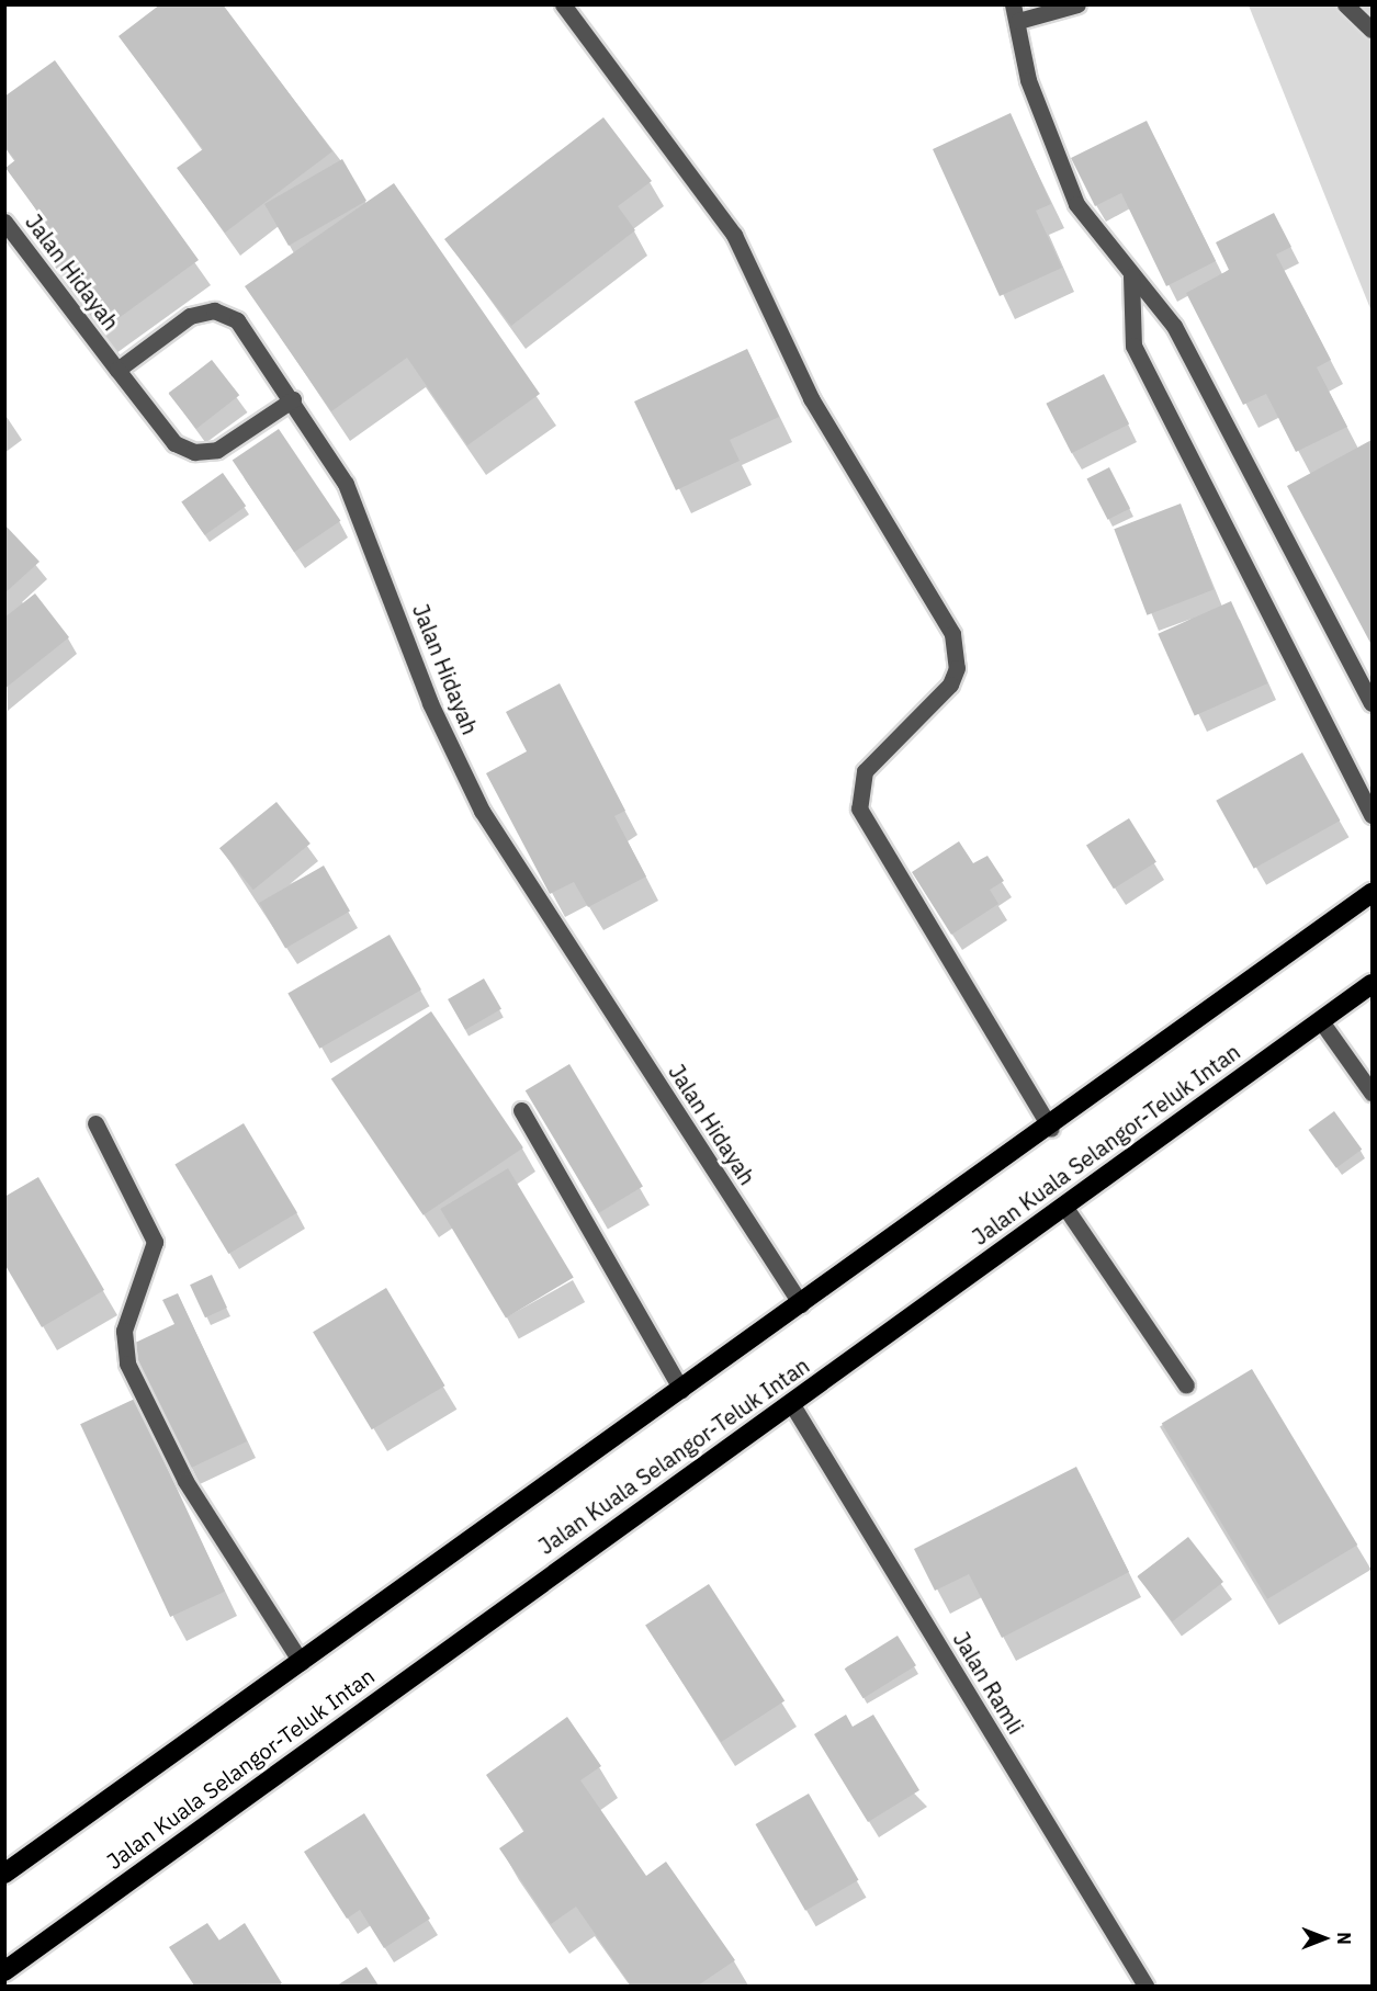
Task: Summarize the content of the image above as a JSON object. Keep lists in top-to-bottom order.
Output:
{
  "streets": {
    "highway": ["Jalan Kuala Selangor-Teluk Intan"],
    "street": ["Jalan Hidayah", "Jalan Ramli"]
  },
  "crossings": [
    ["Jalan Hidayah", "Jalan Kuala Selangor-Teluk Intan"],
    ["Jalan Kuala Selangor-Teluk Intan", "Jalan Ramli"]
  ],
  "north": "right"
}
